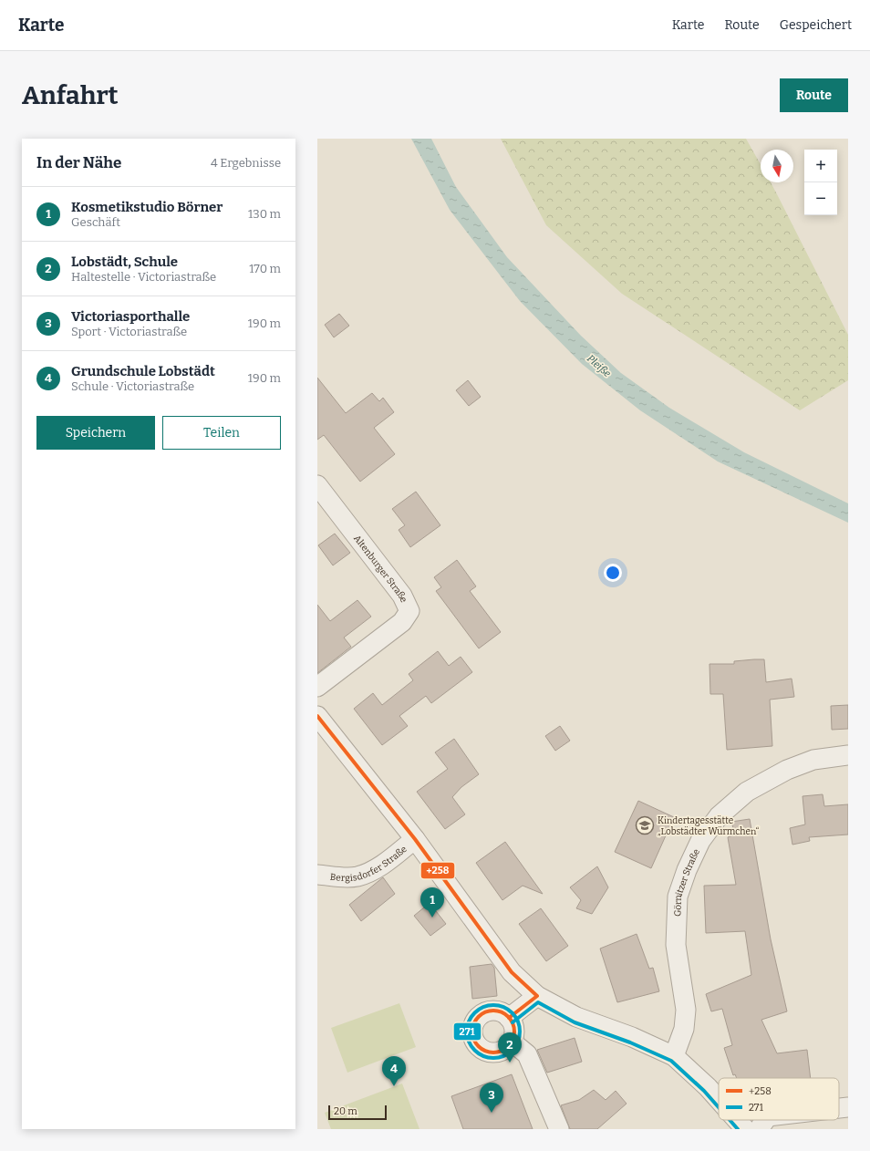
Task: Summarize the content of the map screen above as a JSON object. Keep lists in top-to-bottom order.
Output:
{
  "streets": {
    "street": ["Altenburger Straße", "Bergisdorfer Straße", "Görnitzer Straße"]
  },
  "water": ["Pleiße"],
  "places": {
    "school or university": ["Kindertagesstätte „Lobstädter Würmchen“"]
  },
  "lines": ["transit line +258", "transit line 271"],
  "legend": ["+258", "271"],
  "scale_bar": "20 m",
  "north": "bottom",
  "page": {
    "header": "Karte",
    "nav": ["Karte", "Route", "Gespeichert"],
    "buttons": [
      "Route",
      ["Speichern", "Teilen"]
    ],
    "title": "Anfahrt",
    "heading": ["In der Nähe", "4 Ergebnisse"],
    "map_buttons": ["+", "−"],
    "list": [
      {
        "mark": "1",
        "name": "Kosmetikstudio Börner",
        "note": "Geschäft",
        "value": "130 m"
      },
      {
        "mark": "2",
        "name": "Lobstädt, Schule",
        "note": "Haltestelle · Victoriastraße",
        "value": "170 m"
      },
      {
        "mark": "3",
        "name": "Victoriasporthalle",
        "note": "Sport · Victoriastraße",
        "value": "190 m"
      },
      {
        "mark": "4",
        "name": "Grundschule Lobstädt",
        "note": "Schule · Victoriastraße",
        "value": "190 m"
      }
    ],
    "pins": [
      "1",
      "2",
      "4",
      "3"
    ],
    "scale": "20 m"
  }
}
